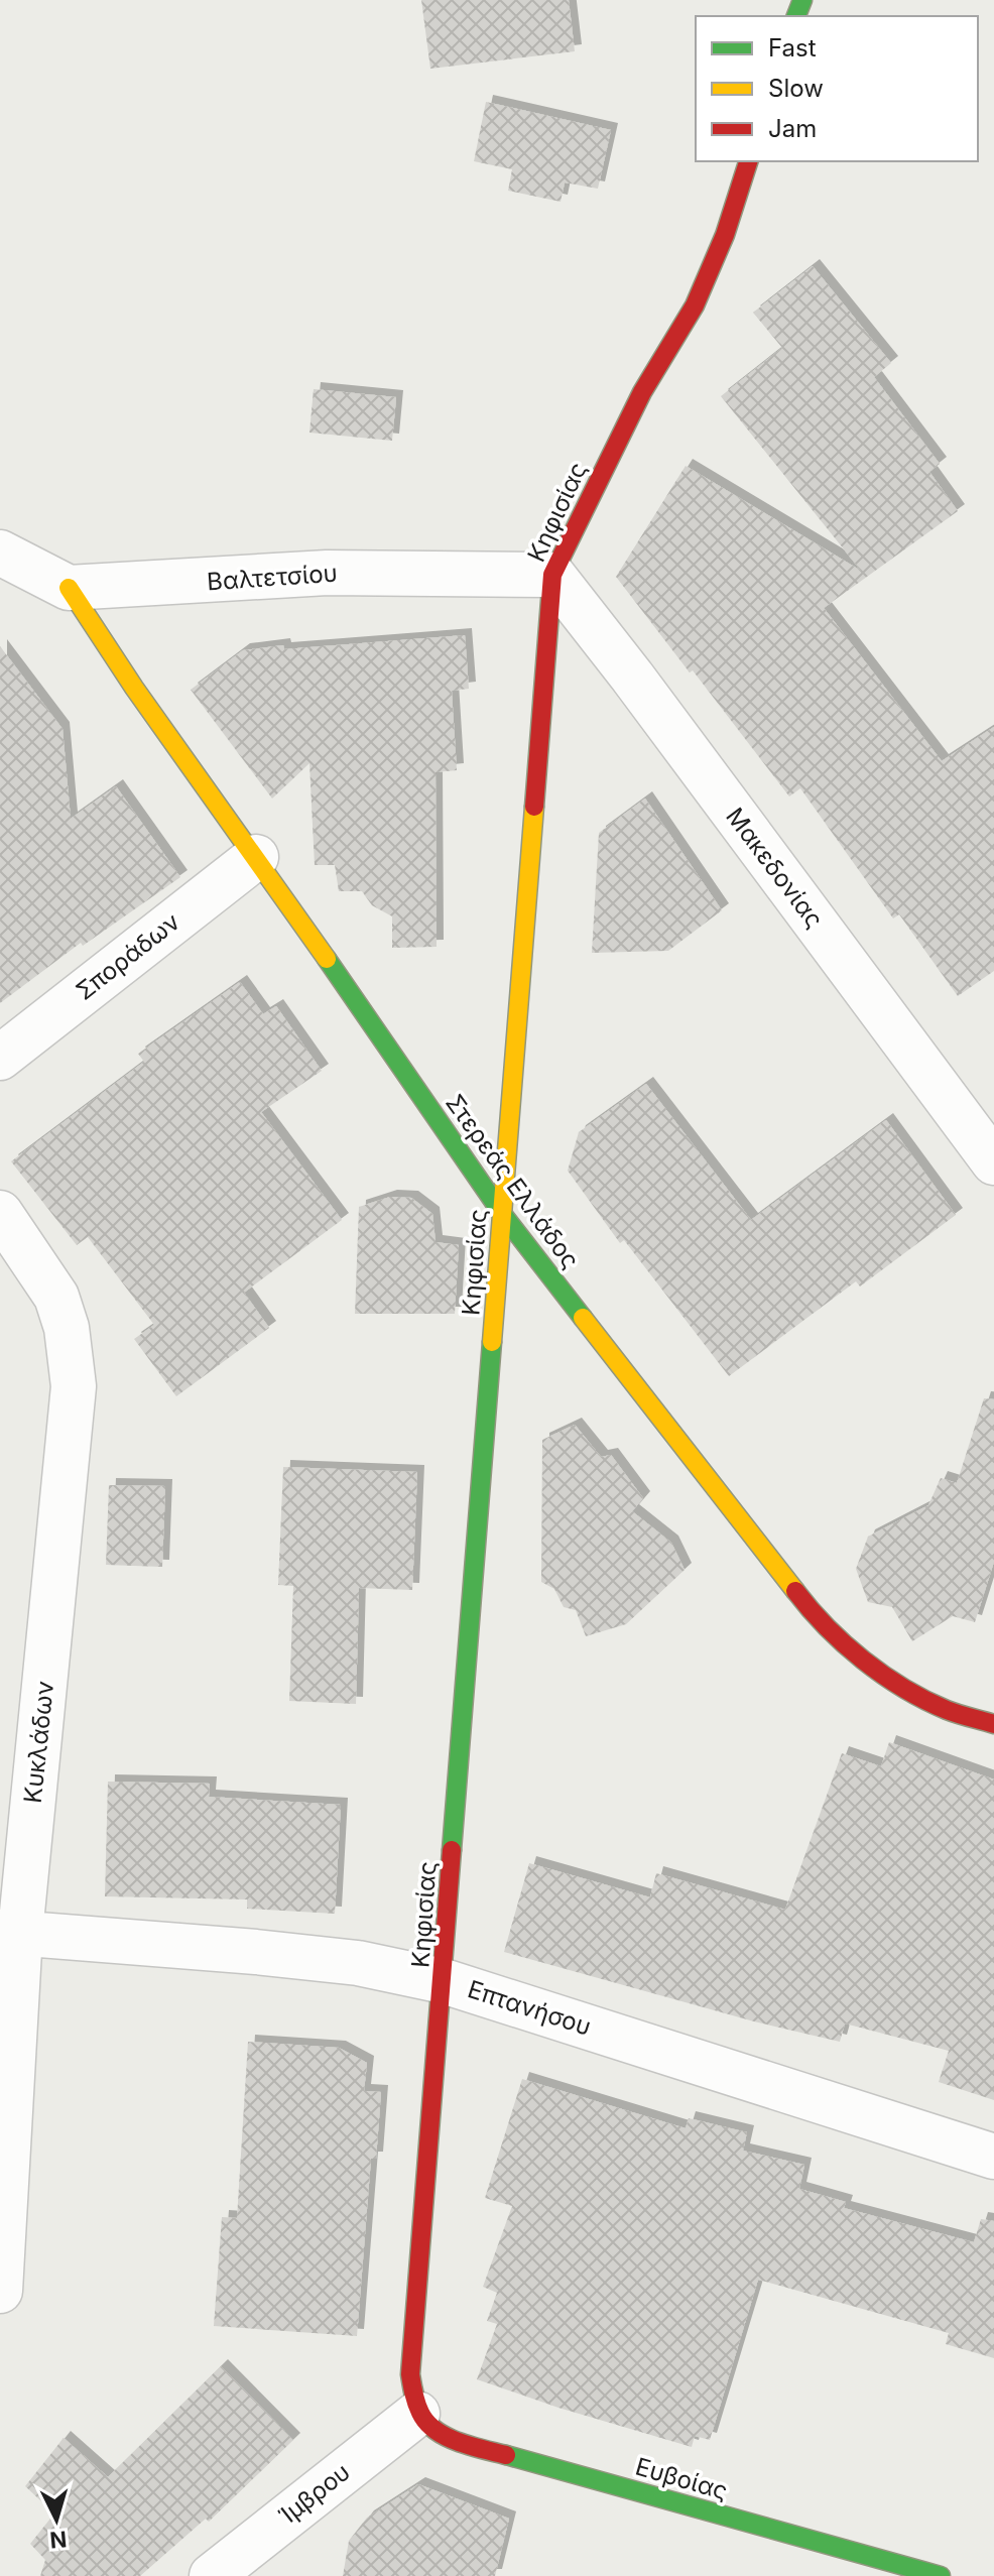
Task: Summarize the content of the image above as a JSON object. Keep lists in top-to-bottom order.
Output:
{
  "streets": {
    "street": [
      "Κηφισίας",
      "Βαλτετσίου",
      "Μακεδονίας",
      "Σποράδων",
      "Στερεάς Ελλάδος",
      "Κυκλάδων",
      "Επτανήσου",
      "Ευβοίας",
      "Ίμβρου"
    ]
  },
  "crossings": [
    ["Κηφισίας", "Βαλτετσίου"],
    ["Κηφισίας", "Μακεδονίας"],
    ["Κηφισίας", "Στερεάς Ελλάδος"],
    ["Κηφισίας", "Επτανήσου"],
    ["Κηφισίας", "Ευβοίας"],
    ["Κηφισίας", "Ίμβρου"],
    ["Βαλτετσίου", "Μακεδονίας"],
    ["Βαλτετσίου", "Στερεάς Ελλάδος"],
    ["Σποράδων", "Στερεάς Ελλάδος"],
    ["Κυκλάδων", "Επτανήσου"],
    ["Ευβοίας", "Ίμβρου"]
  ],
  "legend": ["Fast", "Slow", "Jam"],
  "north": "bottom"
}
